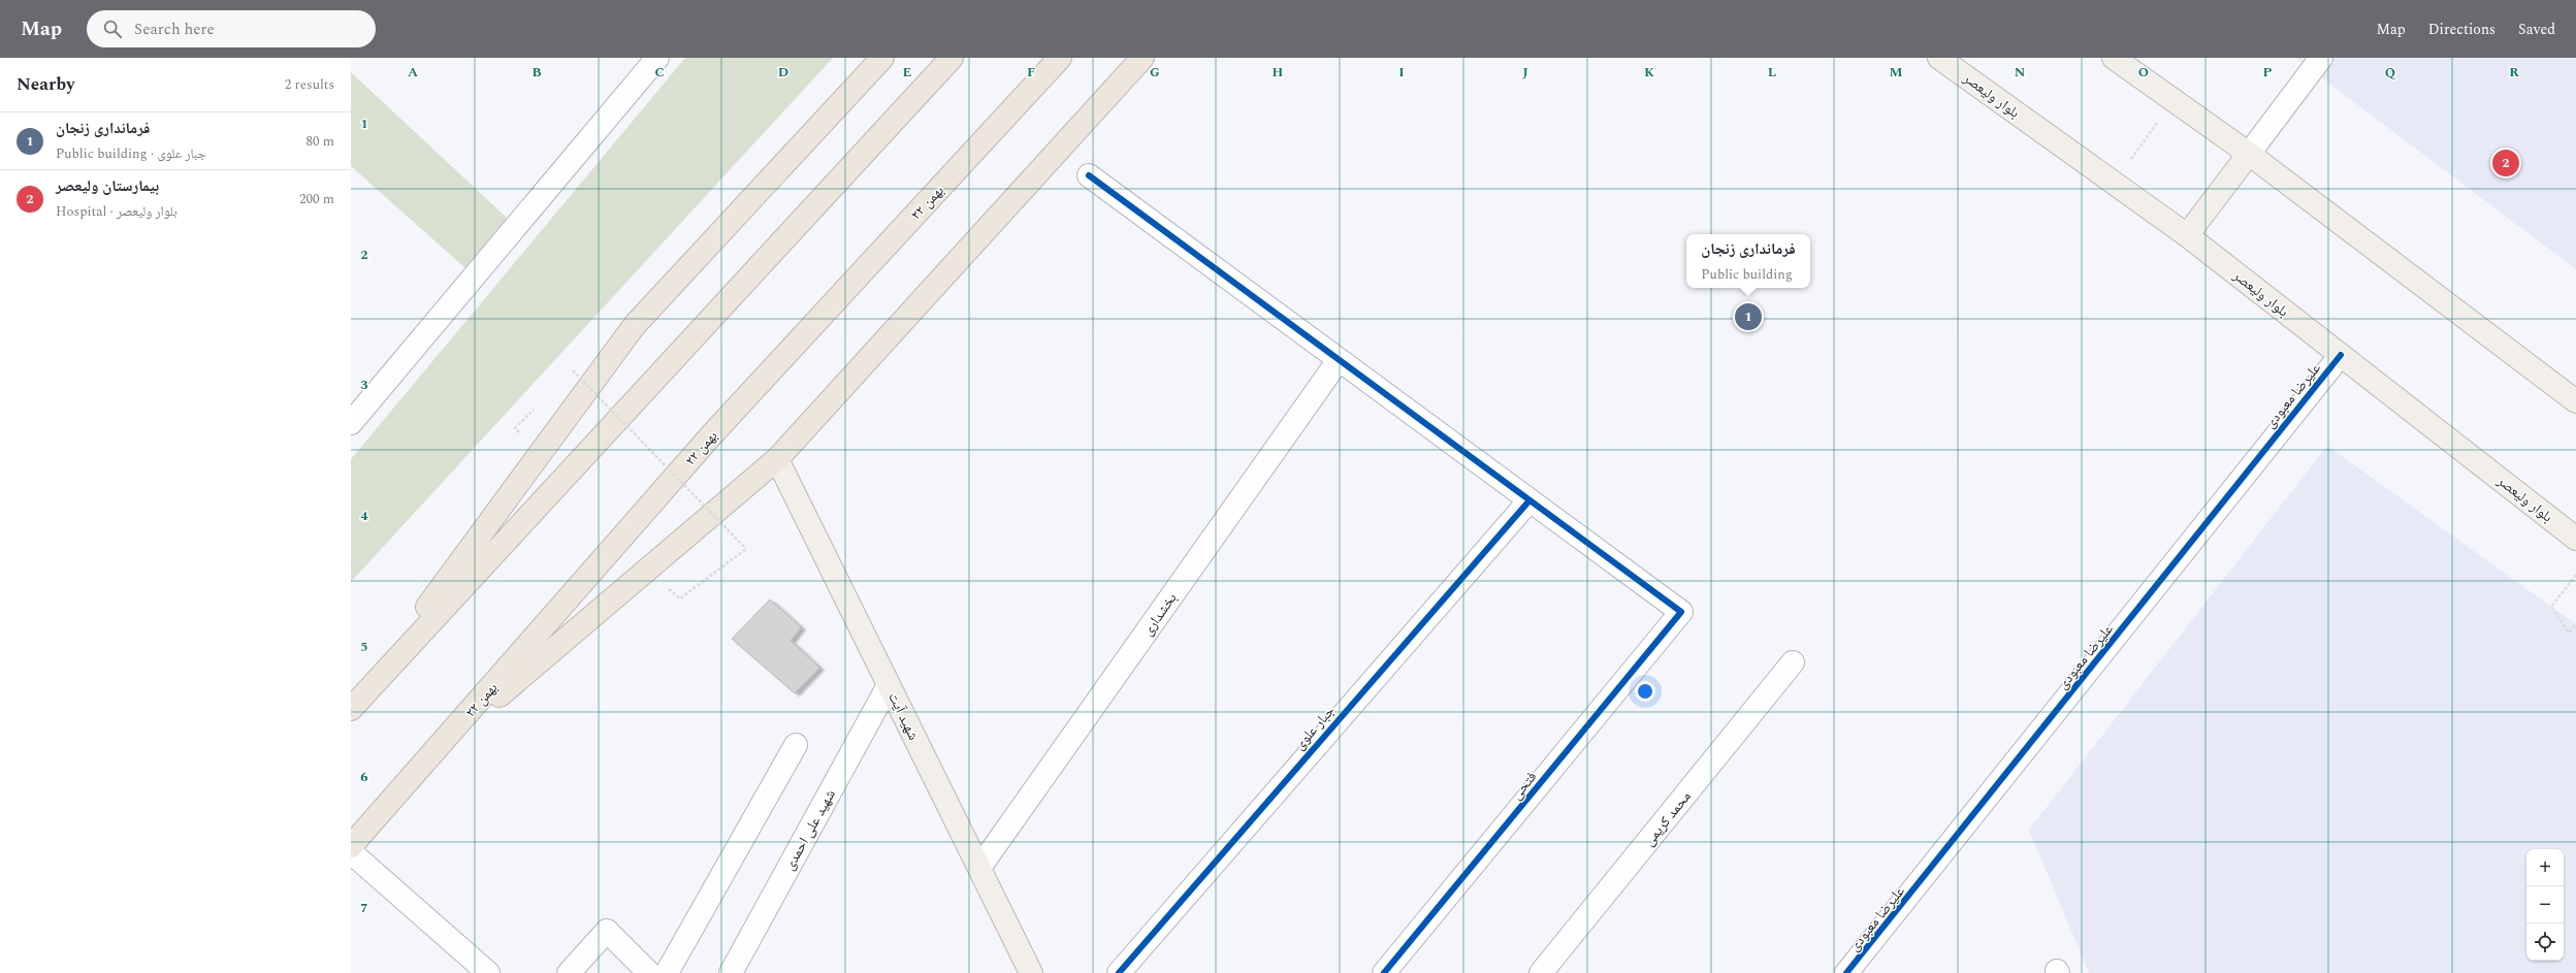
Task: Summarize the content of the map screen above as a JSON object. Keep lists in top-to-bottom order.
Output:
{
  "streets": {
    "highway": ["۲۲ بهمن"],
    "main road": ["بلوار ولیعصر", "شهید آیت"],
    "street": [
      "علیرضا معبودی",
      "بخشداری",
      "جبار علوی",
      "فتحی",
      "محمد کریمی",
      "شهید علی احمدی"
    ]
  },
  "crossings": [
    ["بلوار ولیعصر", "علیرضا معبودی"],
    ["بخشداری", "شهید آیت"],
    ["شهید آیت", "شهید علی احمدی"],
    ["جبار علوی", "فتحی"]
  ],
  "page": {
    "header": "Map",
    "search": "Search here",
    "nav": ["Map", "Directions", "Saved"],
    "heading": ["Nearby", "2 results"],
    "list": [
      {
        "mark": "1",
        "name": "فرمانداری زنجان",
        "note": "Public building · جبار علوی",
        "value": "80 m"
      },
      {
        "mark": "2",
        "name": "بیمارستان ولیعصر",
        "note": "Hospital · بلوار ولیعصر",
        "value": "200 m"
      }
    ],
    "pins": ["2", "1"],
    "popup": ["فرمانداری زنجان", "Public building"],
    "map_buttons": ["+", "−"]
  },
  "grid": {
    "columns": [
      "A",
      "B",
      "C",
      "D",
      "E",
      "F",
      "G",
      "H",
      "I",
      "J",
      "K",
      "L",
      "M",
      "N",
      "O",
      "P",
      "Q",
      "R"
    ],
    "rows": [
      "1",
      "2",
      "3",
      "4",
      "5",
      "6",
      "7"
    ]
  }
}
